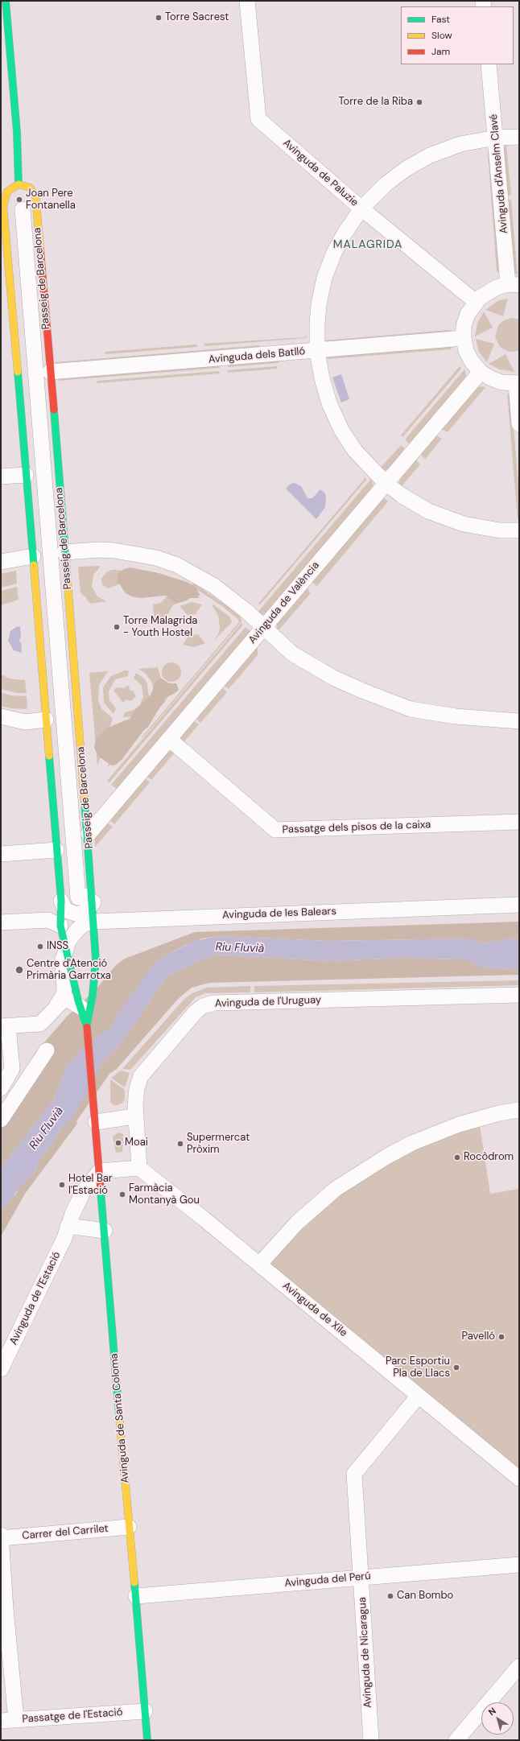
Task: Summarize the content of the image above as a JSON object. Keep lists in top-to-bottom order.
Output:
{
  "streets": {
    "main road": ["Passeig de Barcelona", "Avinguda de Santa Coloma"],
    "street": [
      "Avinguda de Paluzie",
      "Avinguda d'Anselm Clavé",
      "Avinguda dels Batlló",
      "Avinguda de València",
      "Passatge dels pisos de la caixa",
      "Avinguda de les Balears",
      "Avinguda de l'Uruguay",
      "Avinguda de l'Estació",
      "Avinguda de Xile",
      "Carrer del Carrilet",
      "Avinguda del Perú",
      "Avinguda de Nicaragua",
      "Passatge de l'Estació"
    ]
  },
  "crossings": [
    ["Passeig de Barcelona", "Avinguda dels Batlló"],
    ["Passeig de Barcelona", "Avinguda de València"],
    ["Passeig de Barcelona", "Avinguda de les Balears"],
    ["Passeig de Barcelona", "Avinguda de Santa Coloma"],
    ["Avinguda de València", "Passatge dels pisos de la caixa"],
    ["Avinguda de l'Uruguay", "Avinguda de Xile"],
    ["Avinguda de l'Estació", "Avinguda de Santa Coloma"],
    ["Avinguda de Xile", "Avinguda de Nicaragua"],
    ["Avinguda de Santa Coloma", "Carrer del Carrilet"],
    ["Avinguda de Santa Coloma", "Avinguda del Perú"],
    ["Avinguda de Santa Coloma", "Passatge de l'Estació"],
    ["Avinguda del Perú", "Avinguda de Nicaragua"]
  ],
  "districts": ["MALAGRIDA"],
  "water": ["Riu Fluvià"],
  "places": [
    "Torre Sacrest",
    "Torre de la Riba",
    "Joan Pere Fontanella",
    "Torre Malagrida - Youth Hostel",
    "INSS",
    "Centre d'Atenció Primària Garrotxa",
    "Moai",
    "Supermercat Pròxim",
    "Rocòdrom",
    "Hotel Bar l'Estació",
    "Farmàcia Montanyà Gou",
    "Pavelló",
    "Parc Esportiu Pla de Llacs",
    "Can Bombo"
  ],
  "legend": ["Fast", "Slow", "Jam"],
  "north": "top left"
}
